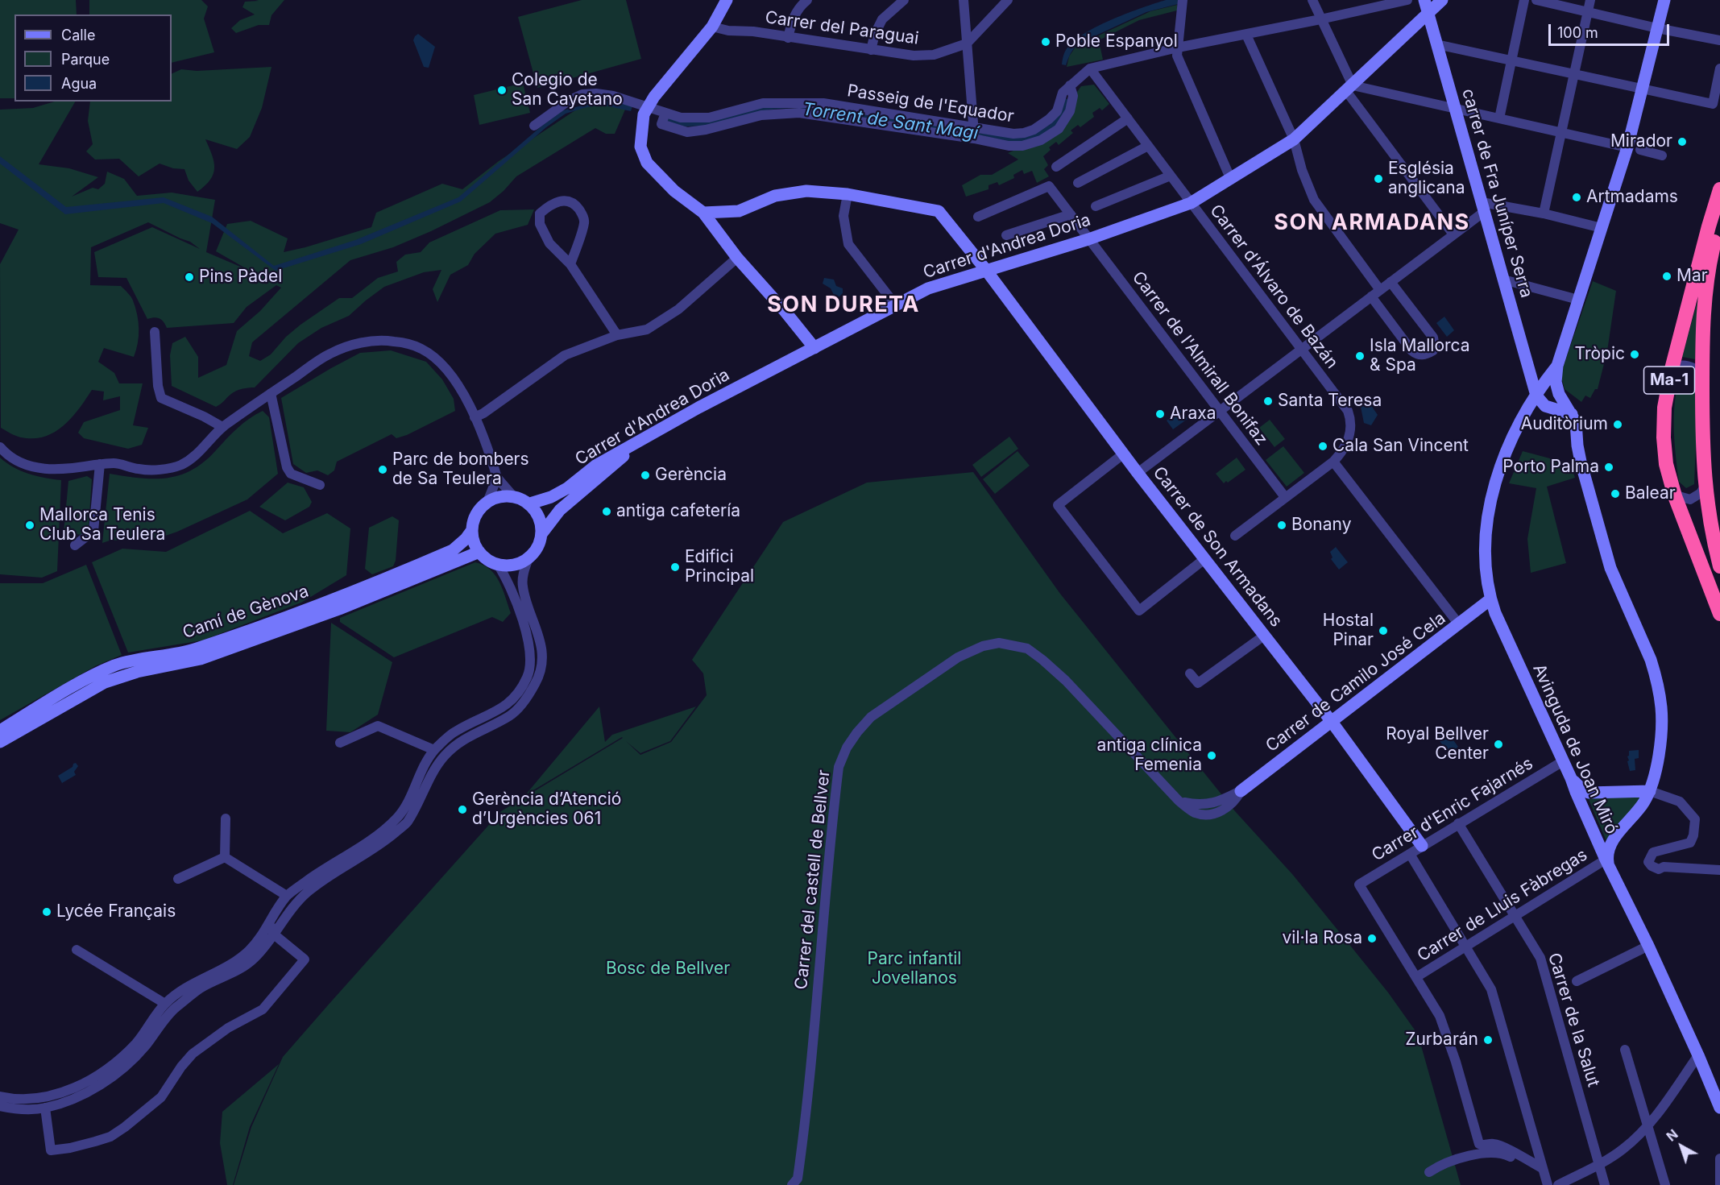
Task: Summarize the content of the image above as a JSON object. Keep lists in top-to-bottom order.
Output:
{
  "streets": {
    "highway": ["Ma-1"],
    "street": [
      "Carrer del Paraguai",
      "Passeig de l'Equador",
      "carrer de Fra Juníper Serra",
      "Carrer d'Andrea Doria",
      "Carrer d'Álvaro de Bazán",
      "Carrer de l'Almirall Bonifaz",
      "Carrer de Son Armadans",
      "Camí de Gènova",
      "Carrer de Camilo José Cela",
      "Avinguda de Joan Miró",
      "Carrer d'Enric Fajarnés",
      "Carrer del castell de Bellver",
      "Carrer de Lluis Fàbregas",
      "Carrer de la Salut"
    ]
  },
  "crossings": [
    ["carrer de Fra Juníper Serra", "Carrer d'Andrea Doria"],
    ["carrer de Fra Juníper Serra", "Avinguda de Joan Miró"],
    ["Carrer d'Andrea Doria", "Carrer d'Álvaro de Bazán"],
    ["Carrer d'Andrea Doria", "Carrer de l'Almirall Bonifaz"],
    ["Carrer d'Andrea Doria", "Carrer de Son Armadans"],
    ["Carrer d'Andrea Doria", "Camí de Gènova"],
    ["Carrer d'Álvaro de Bazán", "Carrer de l'Almirall Bonifaz"],
    ["Carrer de Son Armadans", "Carrer de Camilo José Cela"],
    ["Carrer de Son Armadans", "Carrer d'Enric Fajarnés"],
    ["Carrer de Camilo José Cela", "Avinguda de Joan Miró"],
    ["Carrer de Camilo José Cela", "Carrer del castell de Bellver"],
    ["Avinguda de Joan Miró", "Carrer d'Enric Fajarnés"],
    ["Avinguda de Joan Miró", "Carrer de Lluis Fàbregas"],
    ["Carrer d'Enric Fajarnés", "Carrer de Lluis Fàbregas"],
    ["Carrer d'Enric Fajarnés", "Carrer de la Salut"],
    ["Carrer de Lluis Fàbregas", "Carrer de la Salut"]
  ],
  "districts": ["SON ARMADANS", "SON DURETA"],
  "water": ["Torrent de Sant Magí"],
  "parks": ["Parc infantil Jovellanos", "Bosc de Bellver"],
  "places": [
    "Poble Espanyol",
    "Colegio de San Cayetano",
    "Mirador",
    "Església anglicana",
    "Artmadams",
    "Mar",
    "Pins Pàdel",
    "Tròpic",
    "Isla Mallorca & Spa",
    "Santa Teresa",
    "Araxa",
    "Auditòrium",
    "Cala San Vincent",
    "Porto Palma",
    "Parc de bombers de Sa Teulera",
    "Gerència",
    "Balear",
    "antiga cafetería",
    "Mallorca Tenis Club Sa Teulera",
    "Bonany",
    "Edifici Principal",
    "Hostal Pinar",
    "Royal Bellver Center",
    "antiga clínica Femenia",
    "Gerència d’Atenció d’Urgències 061",
    "Lycée Français",
    "vil·la Rosa",
    "Zurbarán"
  ],
  "legend": ["Calle", "Parque", "Agua"],
  "scale_bar": "100 m",
  "north": "top left"
}
